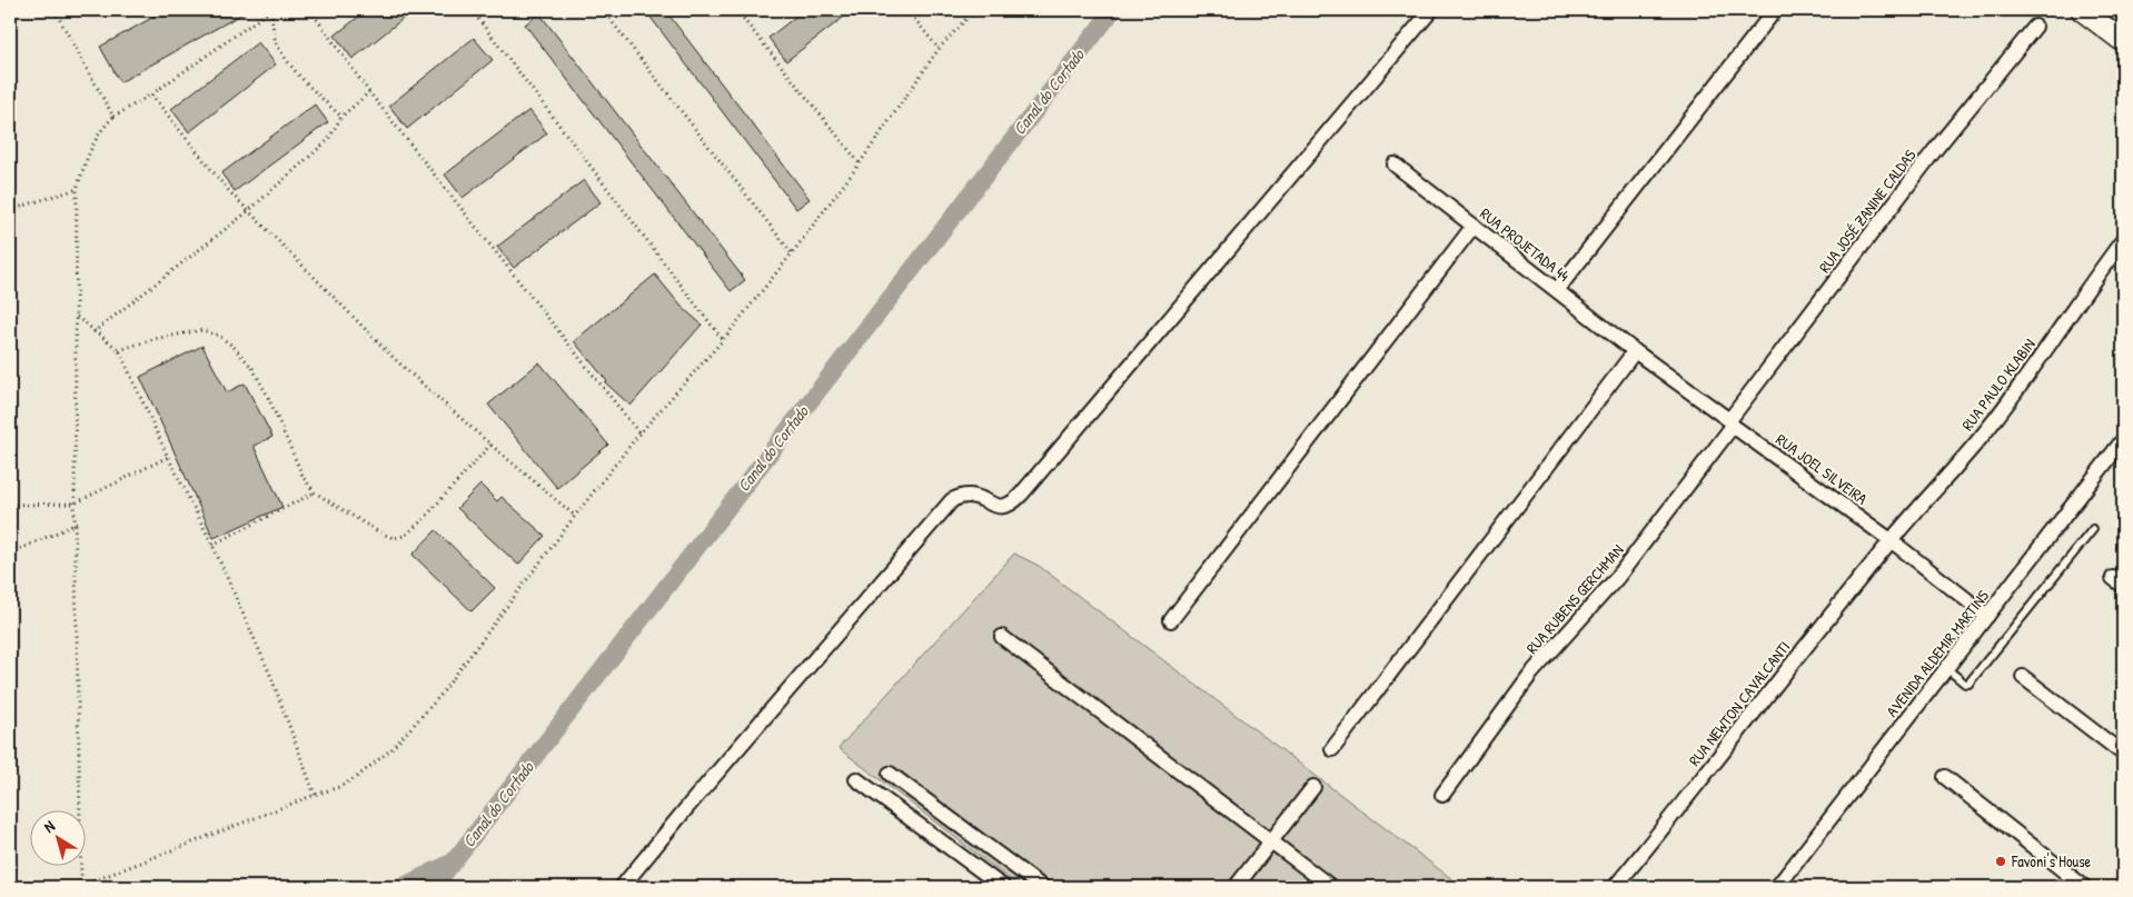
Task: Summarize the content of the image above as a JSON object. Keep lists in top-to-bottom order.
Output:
{
  "streets": {
    "street": [
      "RUA JOSÉ ZANINE CALDAS",
      "RUA PROJETADA 44",
      "RUA PAULO KLABIN",
      "RUA JOEL SILVEIRA",
      "RUA RUBENS GERCHMAN",
      "AVENIDA ALDEMIR MARTINS",
      "RUA NEWTON CAVALCANTI"
    ]
  },
  "crossings": [
    ["RUA JOSÉ ZANINE CALDAS", "RUA JOEL SILVEIRA"],
    ["RUA JOSÉ ZANINE CALDAS", "RUA RUBENS GERCHMAN"],
    ["RUA PROJETADA 44", "RUA JOEL SILVEIRA"],
    ["RUA PAULO KLABIN", "RUA JOEL SILVEIRA"],
    ["RUA PAULO KLABIN", "RUA NEWTON CAVALCANTI"],
    ["RUA JOEL SILVEIRA", "RUA RUBENS GERCHMAN"],
    ["RUA JOEL SILVEIRA", "AVENIDA ALDEMIR MARTINS"],
    ["RUA JOEL SILVEIRA", "RUA NEWTON CAVALCANTI"]
  ],
  "water": ["Canal do Cortado"],
  "places": ["Favoni's House"],
  "north": "top left"
}
